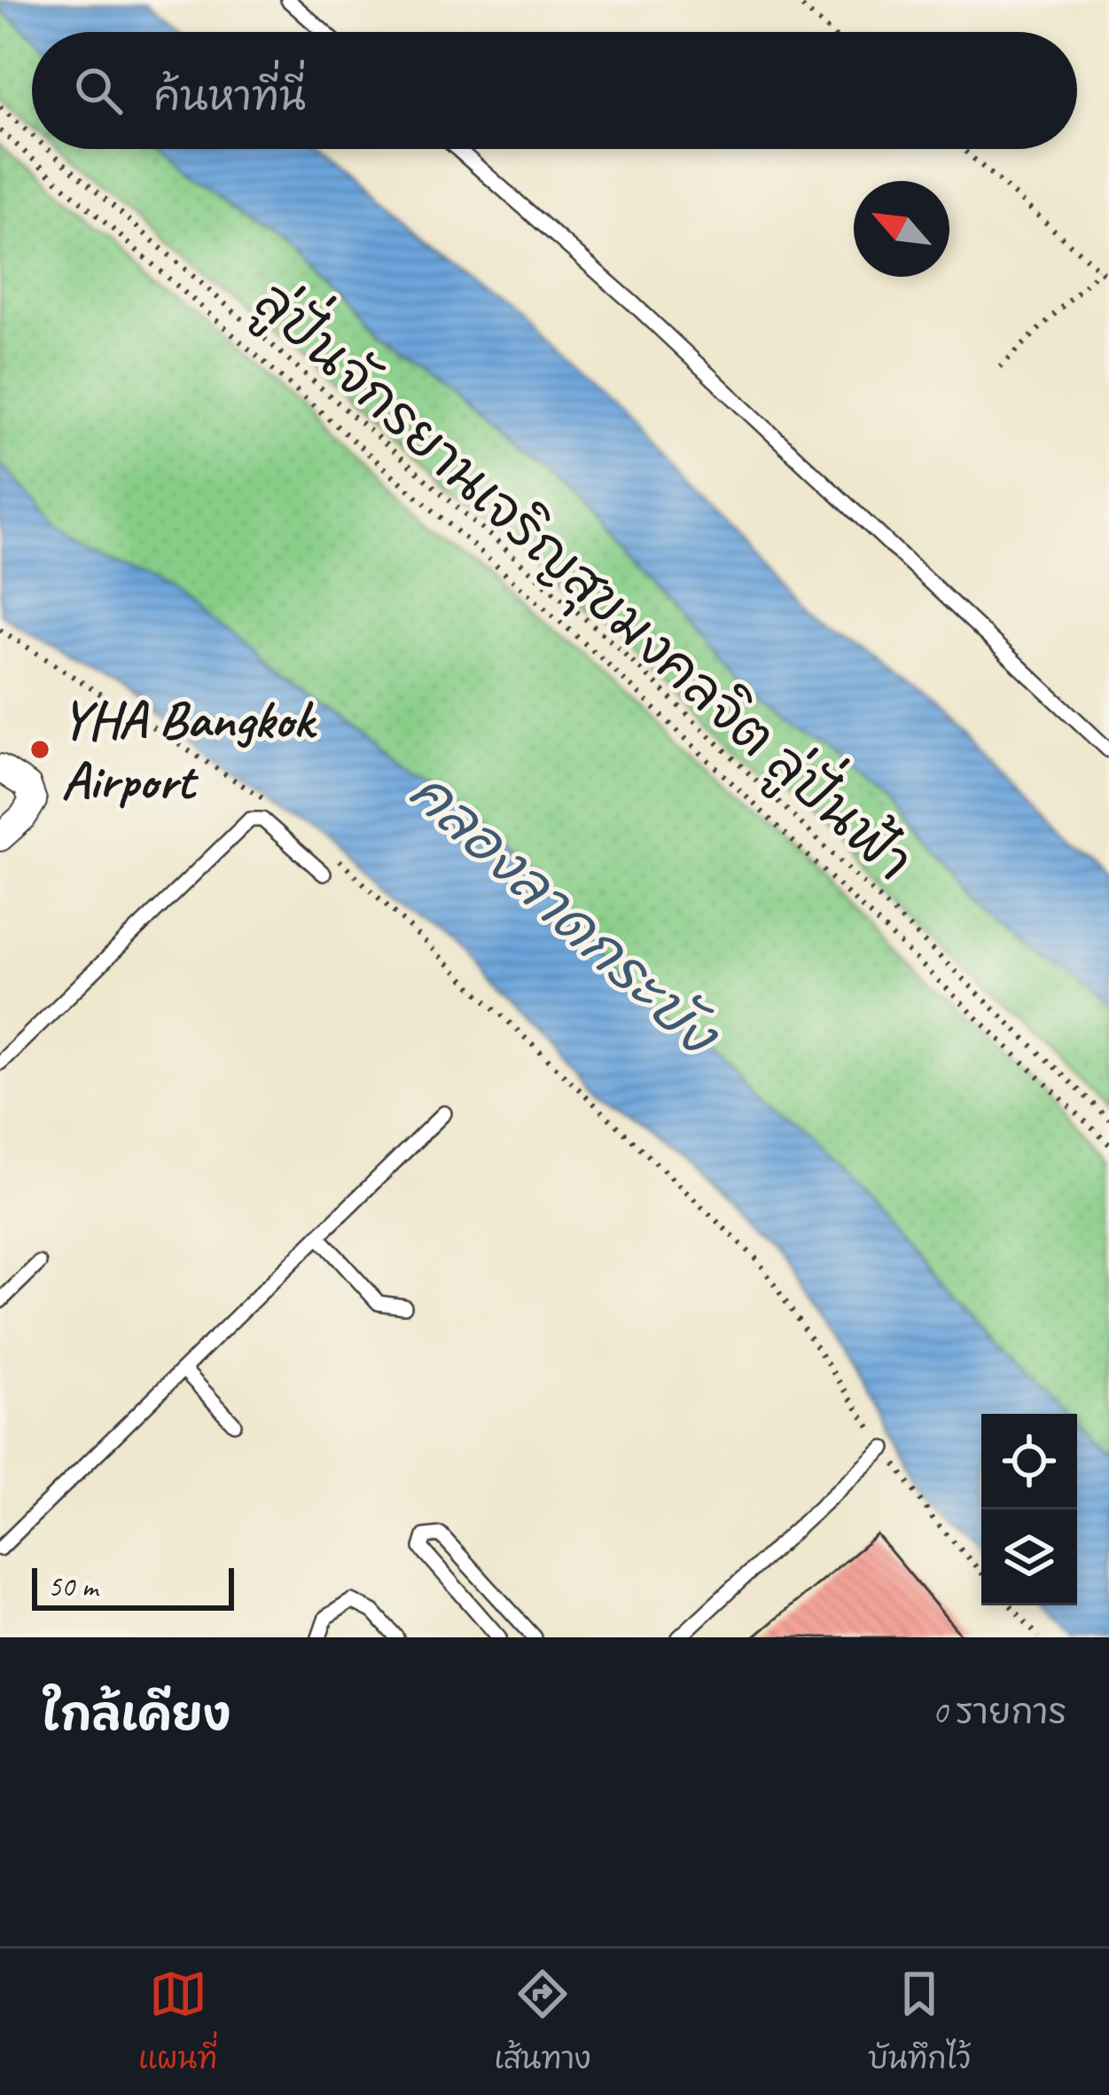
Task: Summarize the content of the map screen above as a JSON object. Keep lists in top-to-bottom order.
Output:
{
  "streets": {
    "path": ["ลู่ปั่นจักรยานเจริญสุขมงคลจิต ลู่ปั่นฟ้า"]
  },
  "water": ["คลองลาดกระบัง"],
  "places": ["YHA Bangkok Airport"],
  "scale_bar": "50 m",
  "north": "top left",
  "page": {
    "search": "ค้นหาที่นี่",
    "scale": "50 m",
    "heading": ["ใกล้เคียง", "0 รายการ"],
    "nav": ["แผนที่", "เส้นทาง", "บันทึกไว้"]
  }
}
